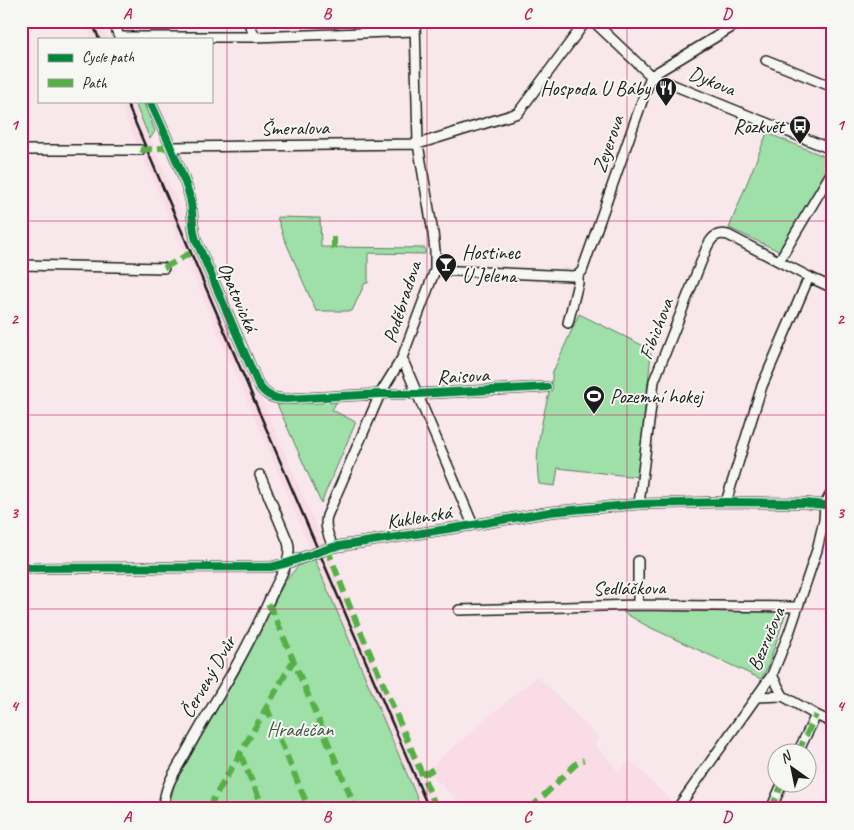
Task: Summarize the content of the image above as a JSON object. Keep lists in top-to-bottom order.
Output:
{
  "streets": {
    "street": [
      "Dykova",
      "Šmeralova",
      "Zeyerova",
      "Opatovická",
      "Poděbradova",
      "Fibichova",
      "Raisova",
      "Kuklenská",
      "Sedláčkova",
      "Bezručova",
      "Červený Dvůr"
    ]
  },
  "crossings": [
    ["Dykova", "Zeyerova"],
    ["Šmeralova", "Opatovická"],
    ["Šmeralova", "Poděbradova"],
    ["Opatovická", "Poděbradova"],
    ["Opatovická", "Raisova"],
    ["Poděbradova", "Raisova"],
    ["Poděbradova", "Kuklenská"],
    ["Fibichova", "Kuklenská"],
    ["Kuklenská", "Bezručova"],
    ["Kuklenská", "Červený Dvůr"],
    ["Sedláčkova", "Bezručova"]
  ],
  "parks": ["Hradečan"],
  "places": {
    "restaurant": ["Hospoda U Báby"],
    "bus stop": ["Rozkvět"],
    "bar": ["Hostinec U Jelena"],
    "sports": ["Pozemní hokej"]
  },
  "legend": ["Cycle path", "Path"],
  "north": "top left",
  "grid": {
    "columns": [
      "A",
      "B",
      "C",
      "D"
    ],
    "rows": [
      "1",
      "2",
      "3",
      "4"
    ]
  }
}
